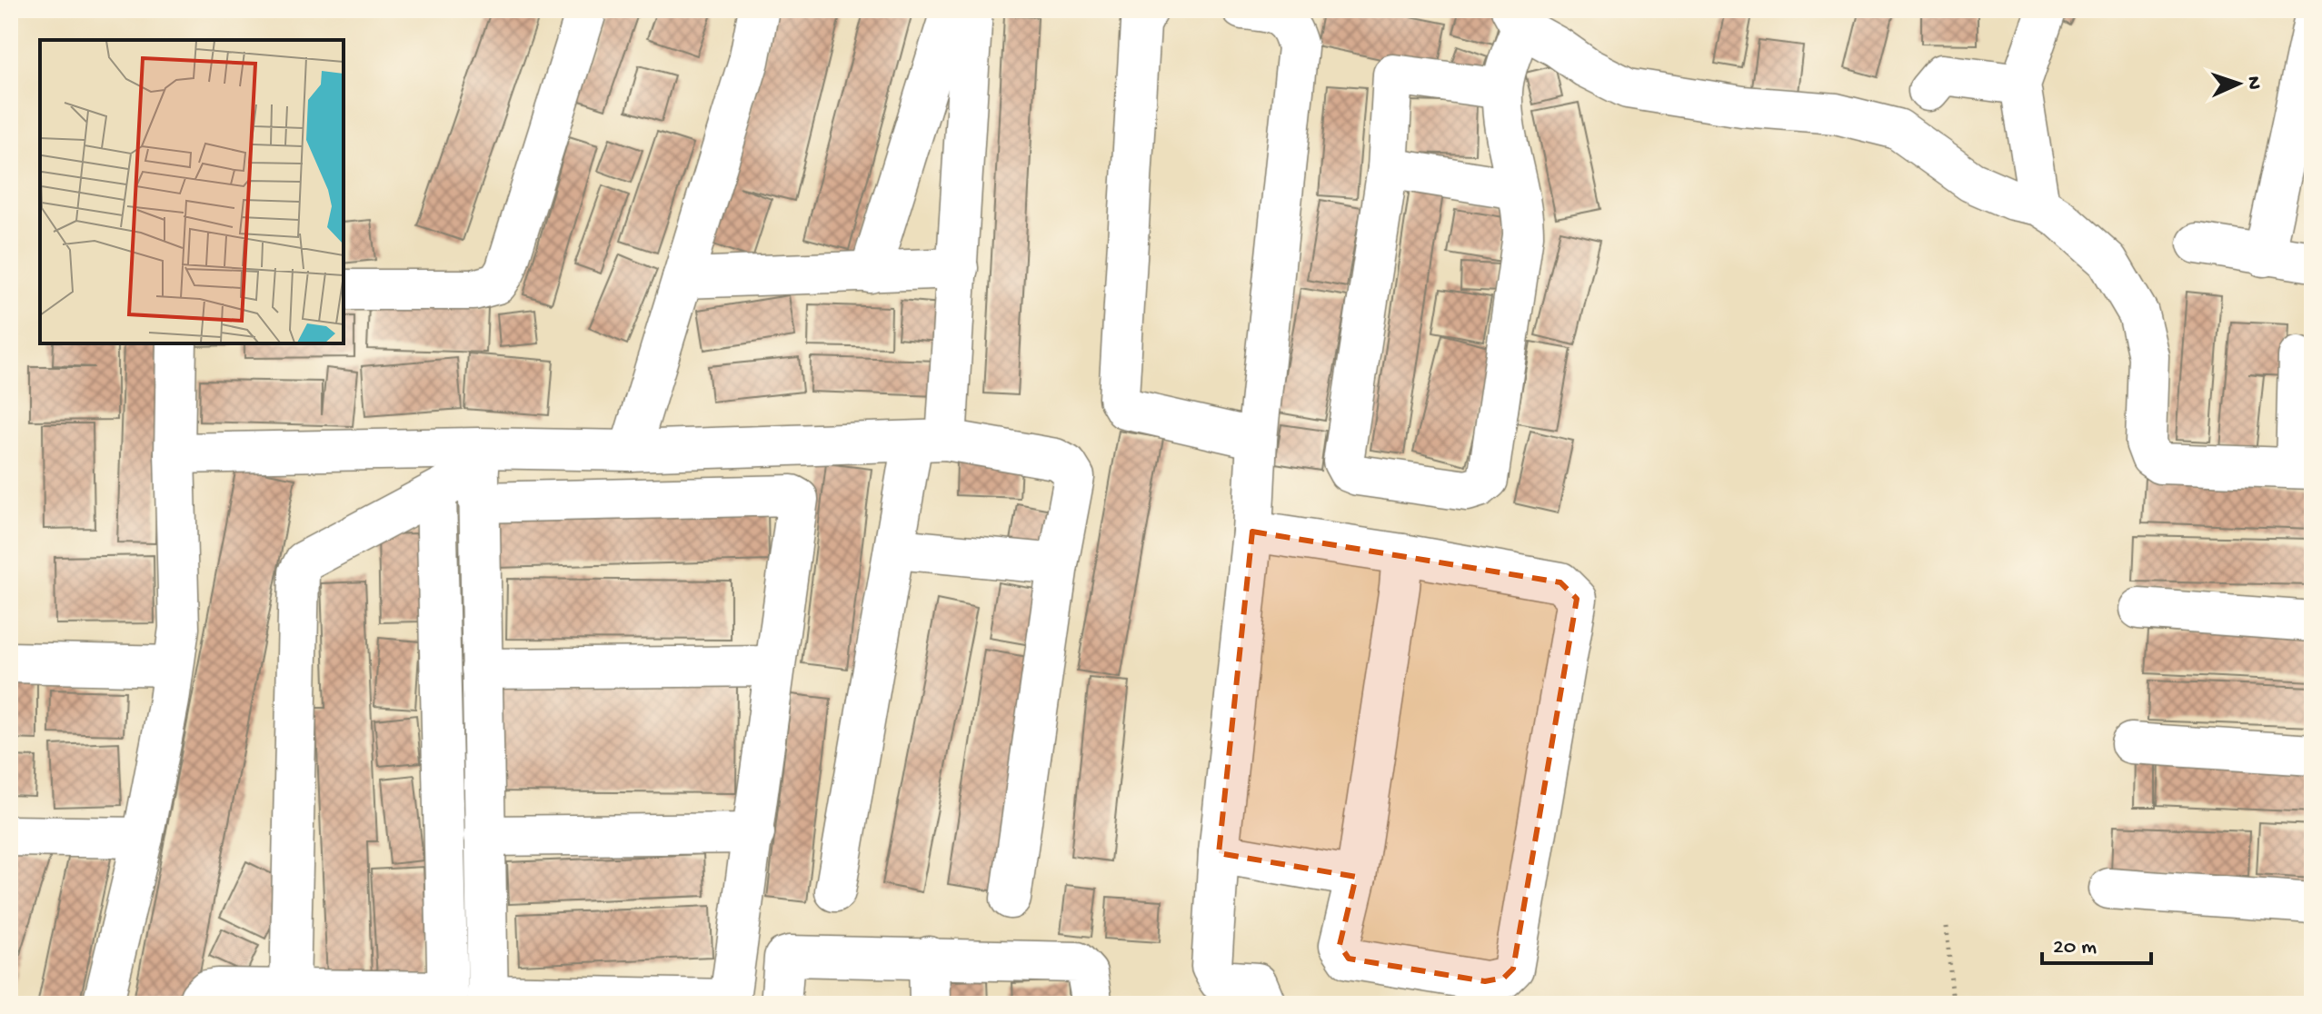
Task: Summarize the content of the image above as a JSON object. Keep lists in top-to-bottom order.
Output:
{
  "scale_bar": "20 m",
  "north": "right"
}
